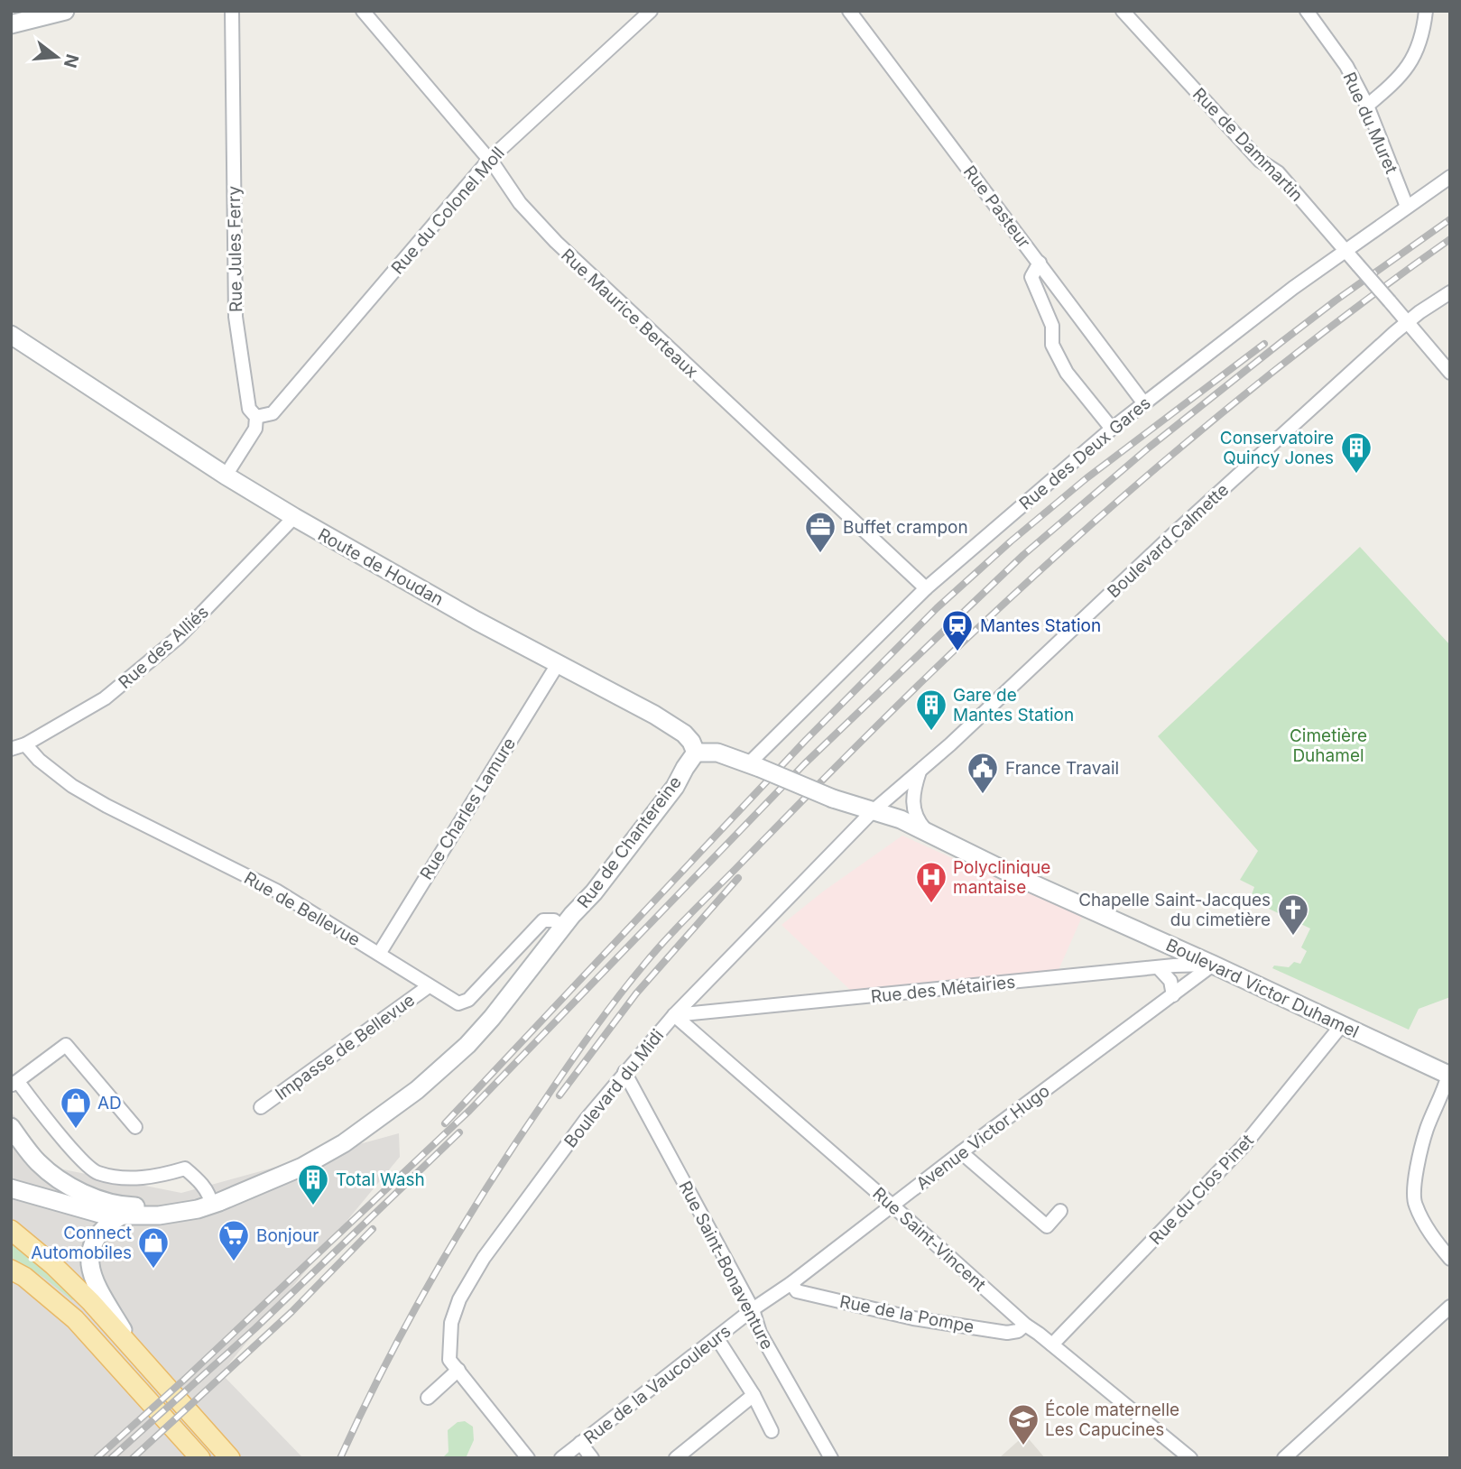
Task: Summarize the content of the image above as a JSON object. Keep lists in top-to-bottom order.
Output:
{
  "streets": {
    "main road": ["Route de Houdan", "Rue de Chantereine", "Boulevard Victor Duhamel"],
    "street": [
      "Rue du Muret",
      "Rue de Dammartin",
      "Rue Pasteur",
      "Rue du Colonel Moll",
      "Rue Jules Ferry",
      "Rue Maurice Berteaux",
      "Rue des Deux Gares",
      "Boulevard Calmette",
      "Rue des Alliés",
      "Rue Charles Lamure",
      "Rue de Bellevue",
      "Rue des Métairies",
      "Impasse de Bellevue",
      "Boulevard du Midi",
      "Avenue Victor Hugo",
      "Rue du Clos Pinet",
      "Rue Saint-Vincent",
      "Rue Saint-Bonaventure",
      "Rue de la Pompe",
      "Rue de la Vaucouleurs"
    ]
  },
  "crossings": [
    ["Rue du Muret", "Rue des Deux Gares"],
    ["Rue de Dammartin", "Rue des Deux Gares"],
    ["Rue de Dammartin", "Boulevard Calmette"],
    ["Rue Pasteur", "Rue des Deux Gares"],
    ["Rue du Colonel Moll", "Rue Jules Ferry"],
    ["Rue du Colonel Moll", "Rue Maurice Berteaux"],
    ["Rue Maurice Berteaux", "Rue des Deux Gares"],
    ["Rue des Deux Gares", "Boulevard Victor Duhamel"],
    ["Boulevard Calmette", "Boulevard Victor Duhamel"],
    ["Boulevard Calmette", "Boulevard du Midi"],
    ["Route de Houdan", "Rue des Alliés"],
    ["Route de Houdan", "Rue Charles Lamure"],
    ["Route de Houdan", "Rue de Chantereine"],
    ["Rue des Alliés", "Rue de Bellevue"],
    ["Rue Charles Lamure", "Rue de Bellevue"],
    ["Rue de Chantereine", "Rue de Bellevue"],
    ["Rue de Bellevue", "Impasse de Bellevue"],
    ["Boulevard Victor Duhamel", "Rue des Métairies"],
    ["Boulevard Victor Duhamel", "Boulevard du Midi"],
    ["Boulevard Victor Duhamel", "Avenue Victor Hugo"],
    ["Boulevard Victor Duhamel", "Rue du Clos Pinet"],
    ["Rue des Métairies", "Boulevard du Midi"],
    ["Rue des Métairies", "Avenue Victor Hugo"],
    ["Rue des Métairies", "Rue Saint-Vincent"],
    ["Boulevard du Midi", "Rue Saint-Vincent"],
    ["Boulevard du Midi", "Rue Saint-Bonaventure"],
    ["Avenue Victor Hugo", "Rue Saint-Vincent"],
    ["Avenue Victor Hugo", "Rue Saint-Bonaventure"],
    ["Avenue Victor Hugo", "Rue de la Pompe"],
    ["Avenue Victor Hugo", "Rue de la Vaucouleurs"],
    ["Rue du Clos Pinet", "Rue Saint-Vincent"],
    ["Rue Saint-Vincent", "Rue de la Pompe"],
    ["Rue Saint-Bonaventure", "Rue de la Vaucouleurs"]
  ],
  "parks": ["Cimetière Duhamel"],
  "places": {
    "building": ["Conservatoire Quincy Jones", "Gare de Mantes Station", "Total Wash"],
    "office": ["Buffet crampon"],
    "station": ["Mantes Station"],
    "public building": ["France Travail"],
    "hospital": ["Polyclinique mantaise"],
    "church": ["Chapelle Saint-Jacques du cimetière"],
    "shop": ["AD", "Connect Automobiles"],
    "supermarket": ["Bonjour"],
    "school or university": ["École maternelle Les Capucines"]
  },
  "north": "right"
}
